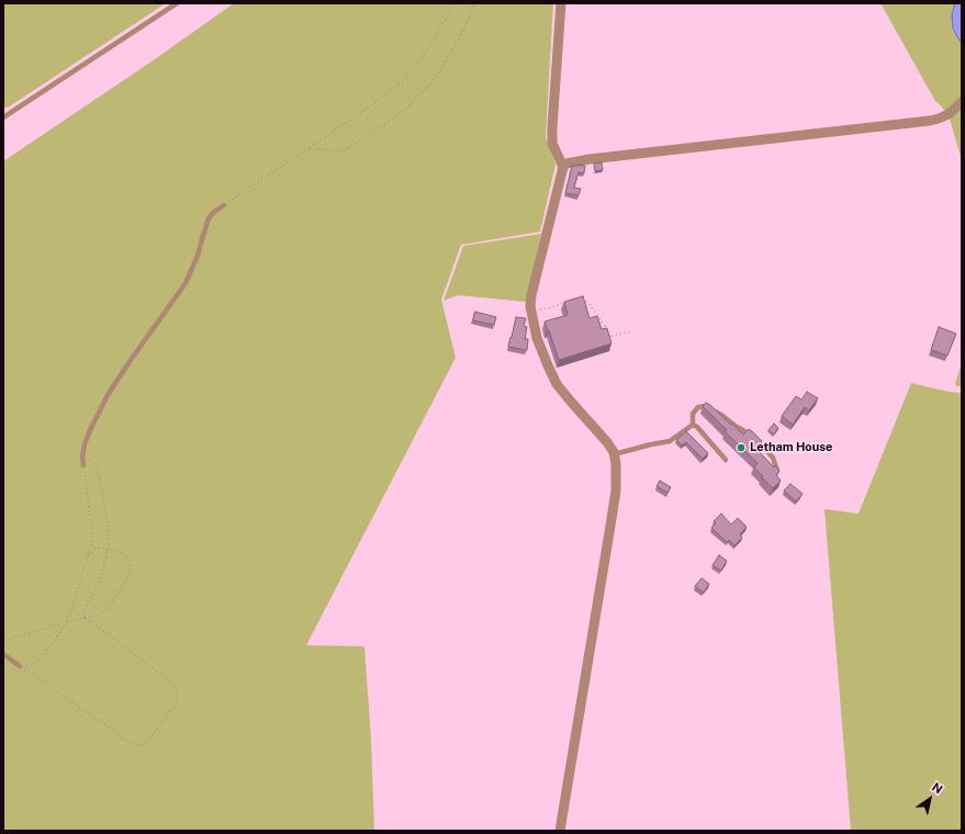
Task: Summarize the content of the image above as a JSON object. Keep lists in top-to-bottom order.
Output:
{
  "places": ["Letham House"],
  "north": "top right"
}
